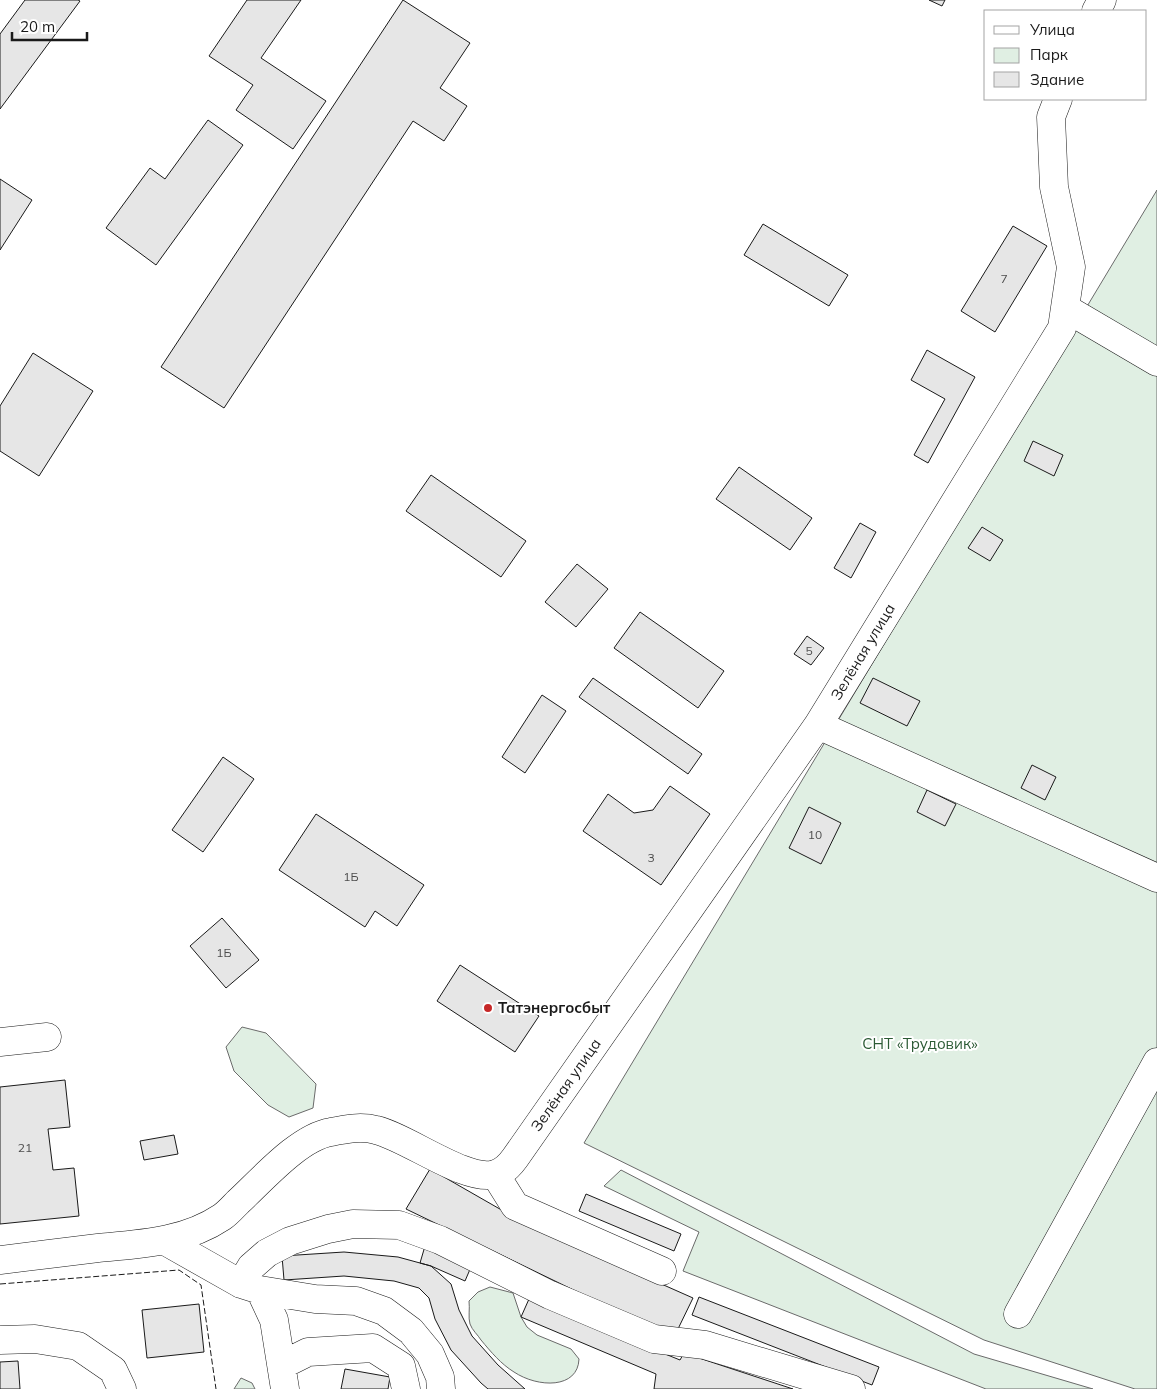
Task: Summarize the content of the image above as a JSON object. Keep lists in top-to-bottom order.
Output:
{
  "streets": {
    "street": ["Зелёная улица"]
  },
  "parks": ["СНТ «Трудовик»"],
  "places": ["Татэнергосбыт"],
  "house_numbers": [
    "7",
    "5",
    "10",
    "3",
    "1Б",
    "1Б",
    "21"
  ],
  "legend": ["Улица", "Парк", "Здание"],
  "scale_bar": "20 m"
}
